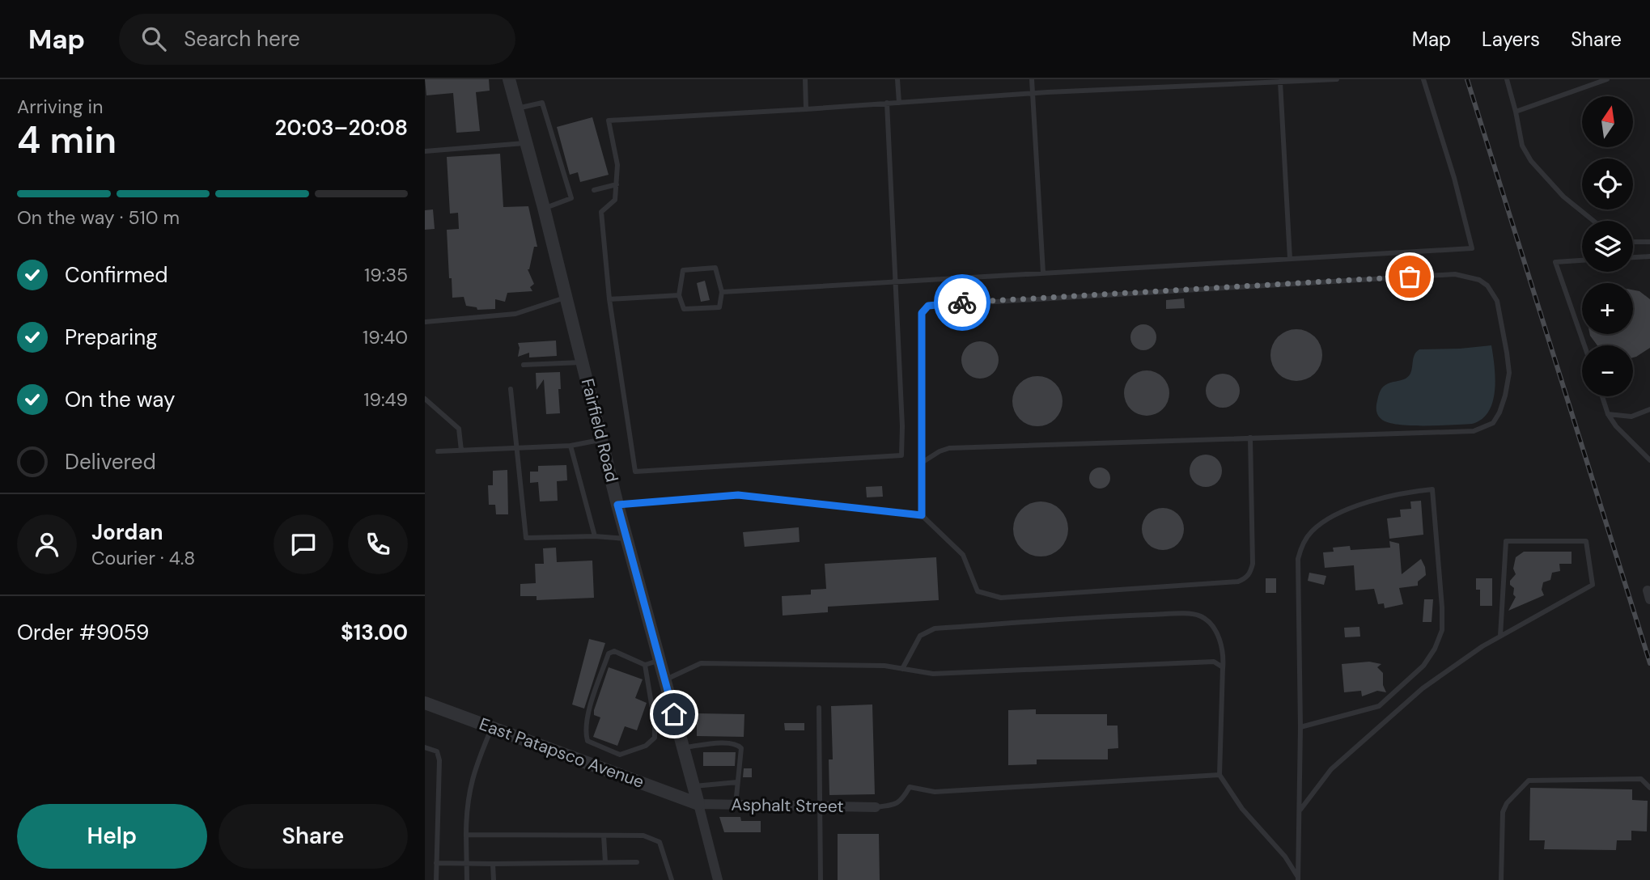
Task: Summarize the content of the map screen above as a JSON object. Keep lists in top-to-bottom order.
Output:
{
  "streets": {
    "street": ["Fairfield Road", "East Patapsco Avenue", "Asphalt Street"]
  },
  "crossings": [
    ["Fairfield Road", "East Patapsco Avenue"],
    ["Fairfield Road", "Asphalt Street"],
    ["East Patapsco Avenue", "Asphalt Street"]
  ],
  "north": "top",
  "page": {
    "header": "Map",
    "search": "Search here",
    "nav": ["Map", "Layers", "Share"],
    "heading": ["4 min", "Arriving in", "20:03–20:08"],
    "panel": [
      "Jordan",
      "Courier · 4.8",
      "Order #9059",
      "$13.00"
    ],
    "map_buttons": ["+", "−"],
    "bar": "On the way · 510 m",
    "list": [
      ["Confirmed", "19:35"],
      ["Preparing", "19:40"],
      ["On the way", "19:49"],
      "Delivered"
    ],
    "buttons": ["Help", "Share"]
  }
}
